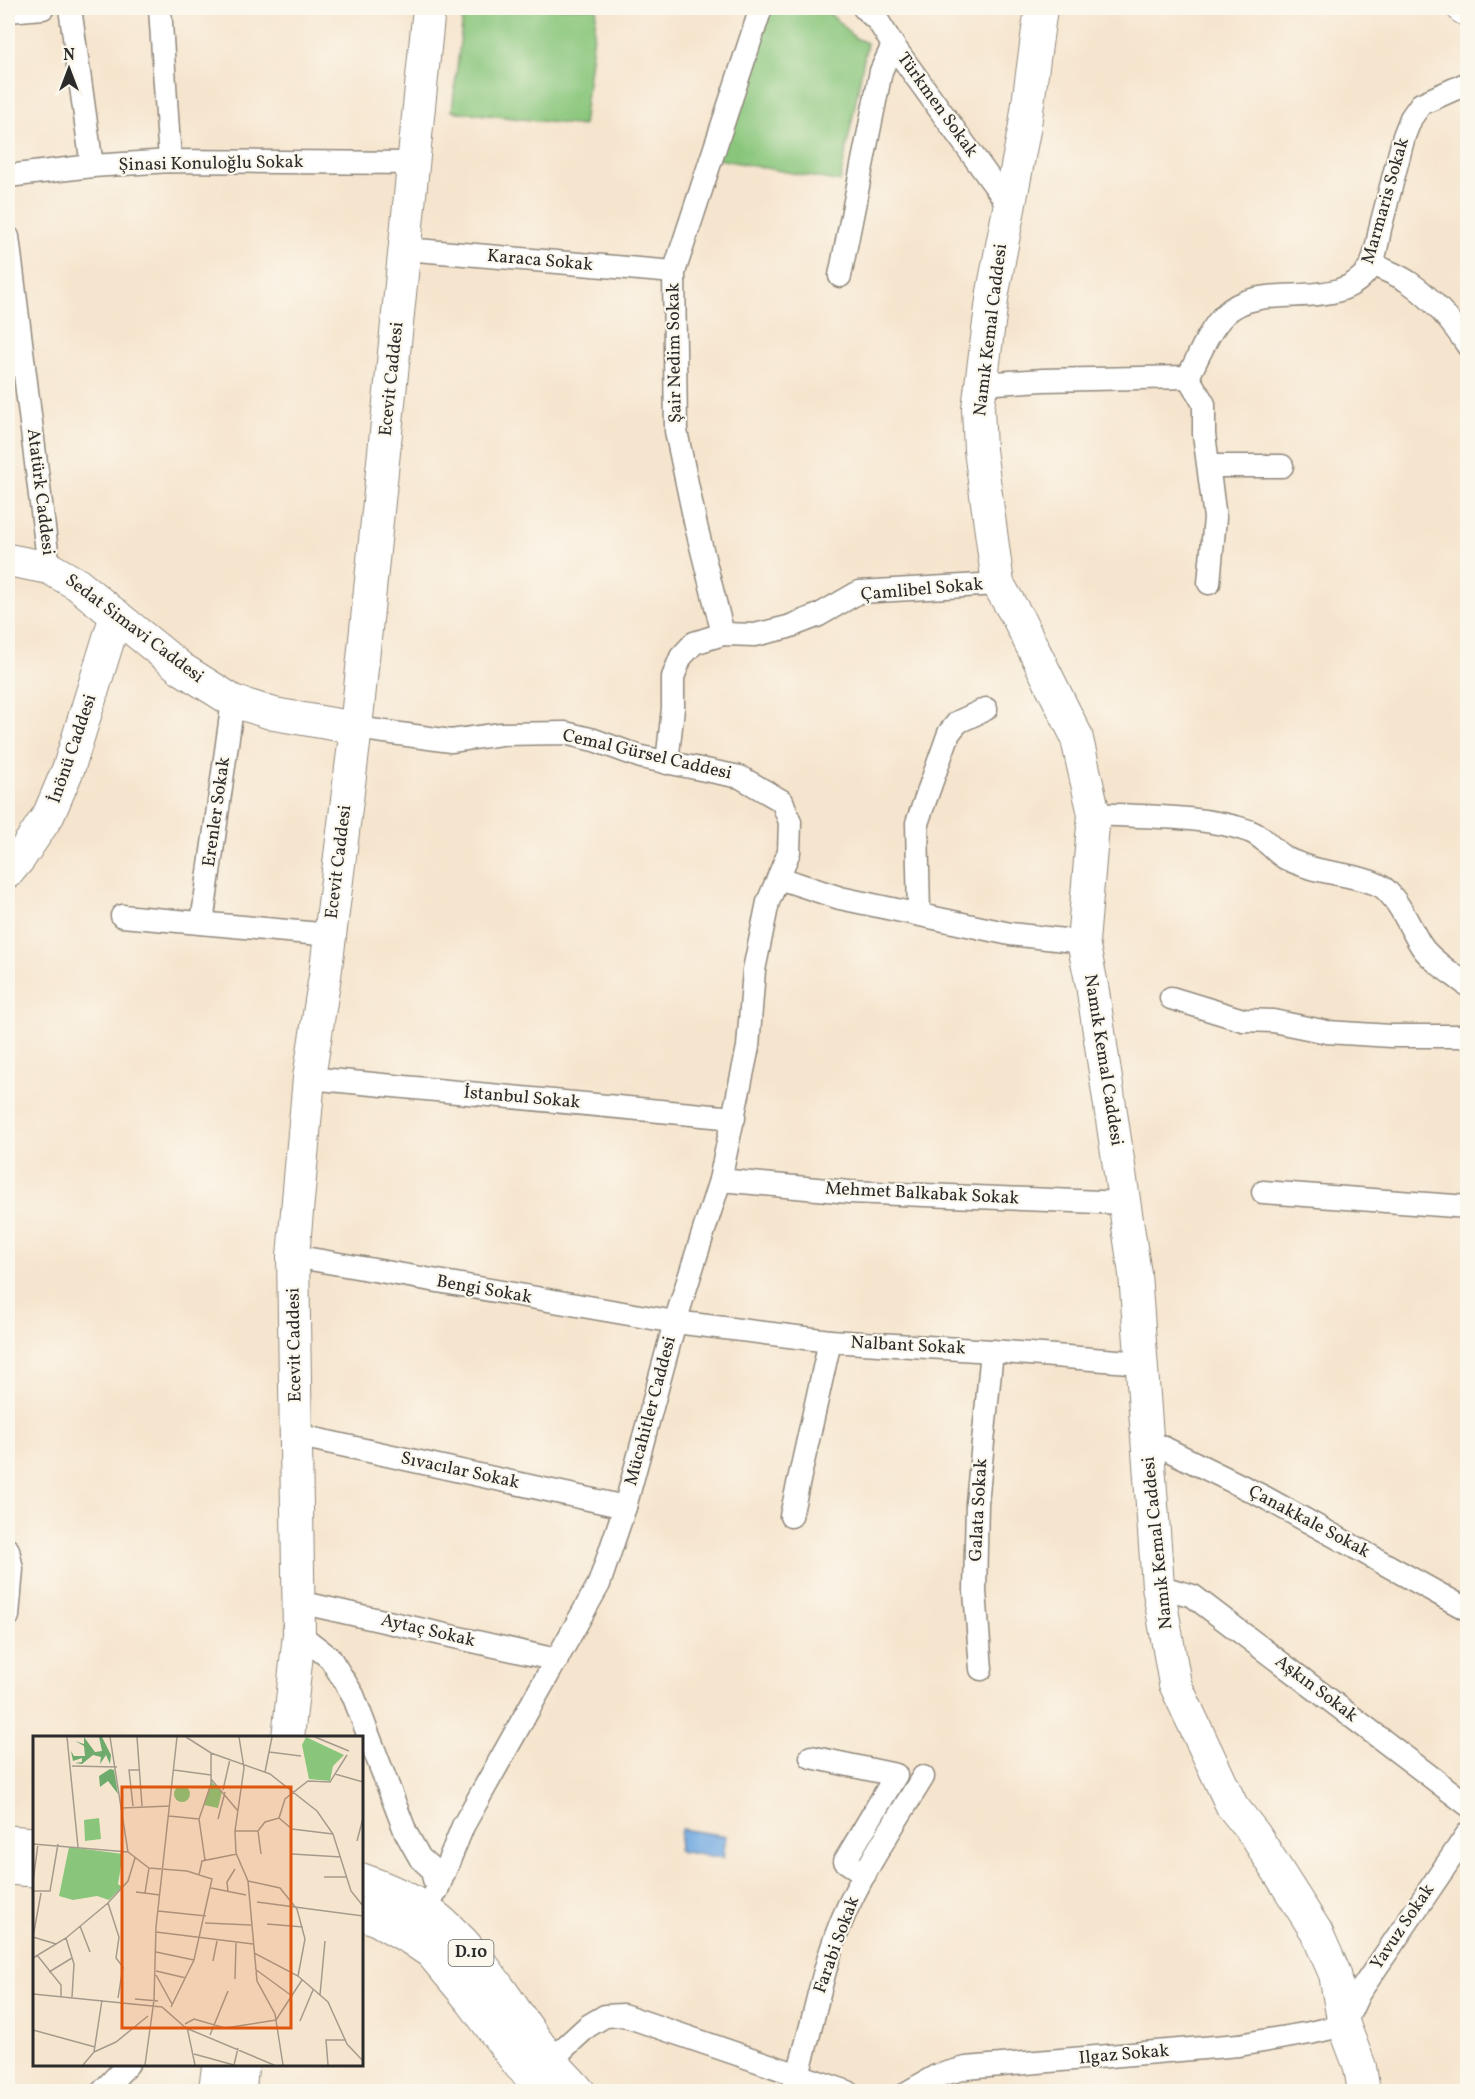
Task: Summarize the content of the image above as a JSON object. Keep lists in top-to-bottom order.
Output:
{
  "streets": {
    "main road": ["D.10"],
    "street": [
      "Türkmen Sokak",
      "Şinasi Konuloğlu Sokak",
      "Marmaris Sokak",
      "Karaca Sokak",
      "Namık Kemal Caddesi",
      "Şair Nedim Sokak",
      "Ecevit Caddesi",
      "Atatürk Caddesi",
      "Çamlibel Sokak",
      "Sedat Simavi Caddesi",
      "İnönü Caddesi",
      "Cemal Gürsel Caddesi",
      "Erenler Sokak",
      "İstanbul Sokak",
      "Mehmet Balkabak Sokak",
      "Bengi Sokak",
      "Nalbant Sokak",
      "Mücahitler Caddesi",
      "Sıvacılar Sokak",
      "Galata Sokak",
      "Çanakkale Sokak",
      "Aytaç Sokak",
      "Aşkın Sokak",
      "Yavuz Sokak",
      "Farabi Sokak",
      "Ilgaz Sokak"
    ]
  },
  "crossings": [
    ["Türkmen Sokak", "Namık Kemal Caddesi"],
    ["Şinasi Konuloğlu Sokak", "Ecevit Caddesi"],
    ["Karaca Sokak", "Şair Nedim Sokak"],
    ["Karaca Sokak", "Ecevit Caddesi"],
    ["Namık Kemal Caddesi", "Çamlibel Sokak"],
    ["Namık Kemal Caddesi", "Mehmet Balkabak Sokak"],
    ["Namık Kemal Caddesi", "Nalbant Sokak"],
    ["Namık Kemal Caddesi", "Çanakkale Sokak"],
    ["Namık Kemal Caddesi", "Aşkın Sokak"],
    ["Namık Kemal Caddesi", "Yavuz Sokak"],
    ["Namık Kemal Caddesi", "Ilgaz Sokak"],
    ["Şair Nedim Sokak", "Çamlibel Sokak"],
    ["Ecevit Caddesi", "Sedat Simavi Caddesi"],
    ["Ecevit Caddesi", "Cemal Gürsel Caddesi"],
    ["Ecevit Caddesi", "İstanbul Sokak"],
    ["Ecevit Caddesi", "Bengi Sokak"],
    ["Ecevit Caddesi", "Sıvacılar Sokak"],
    ["Ecevit Caddesi", "Aytaç Sokak"],
    ["Atatürk Caddesi", "Sedat Simavi Caddesi"],
    ["Çamlibel Sokak", "Cemal Gürsel Caddesi"],
    ["Sedat Simavi Caddesi", "İnönü Caddesi"],
    ["Sedat Simavi Caddesi", "Cemal Gürsel Caddesi"],
    ["Sedat Simavi Caddesi", "Erenler Sokak"],
    ["Cemal Gürsel Caddesi", "Mücahitler Caddesi"],
    ["İstanbul Sokak", "Mücahitler Caddesi"],
    ["Mehmet Balkabak Sokak", "Mücahitler Caddesi"],
    ["Bengi Sokak", "Nalbant Sokak"],
    ["Bengi Sokak", "Mücahitler Caddesi"],
    ["Nalbant Sokak", "Mücahitler Caddesi"],
    ["Nalbant Sokak", "Galata Sokak"],
    ["Mücahitler Caddesi", "Sıvacılar Sokak"],
    ["Mücahitler Caddesi", "Aytaç Sokak"],
    ["Mücahitler Caddesi", "D.10"],
    ["Yavuz Sokak", "Ilgaz Sokak"]
  ],
  "north": "top"
}
